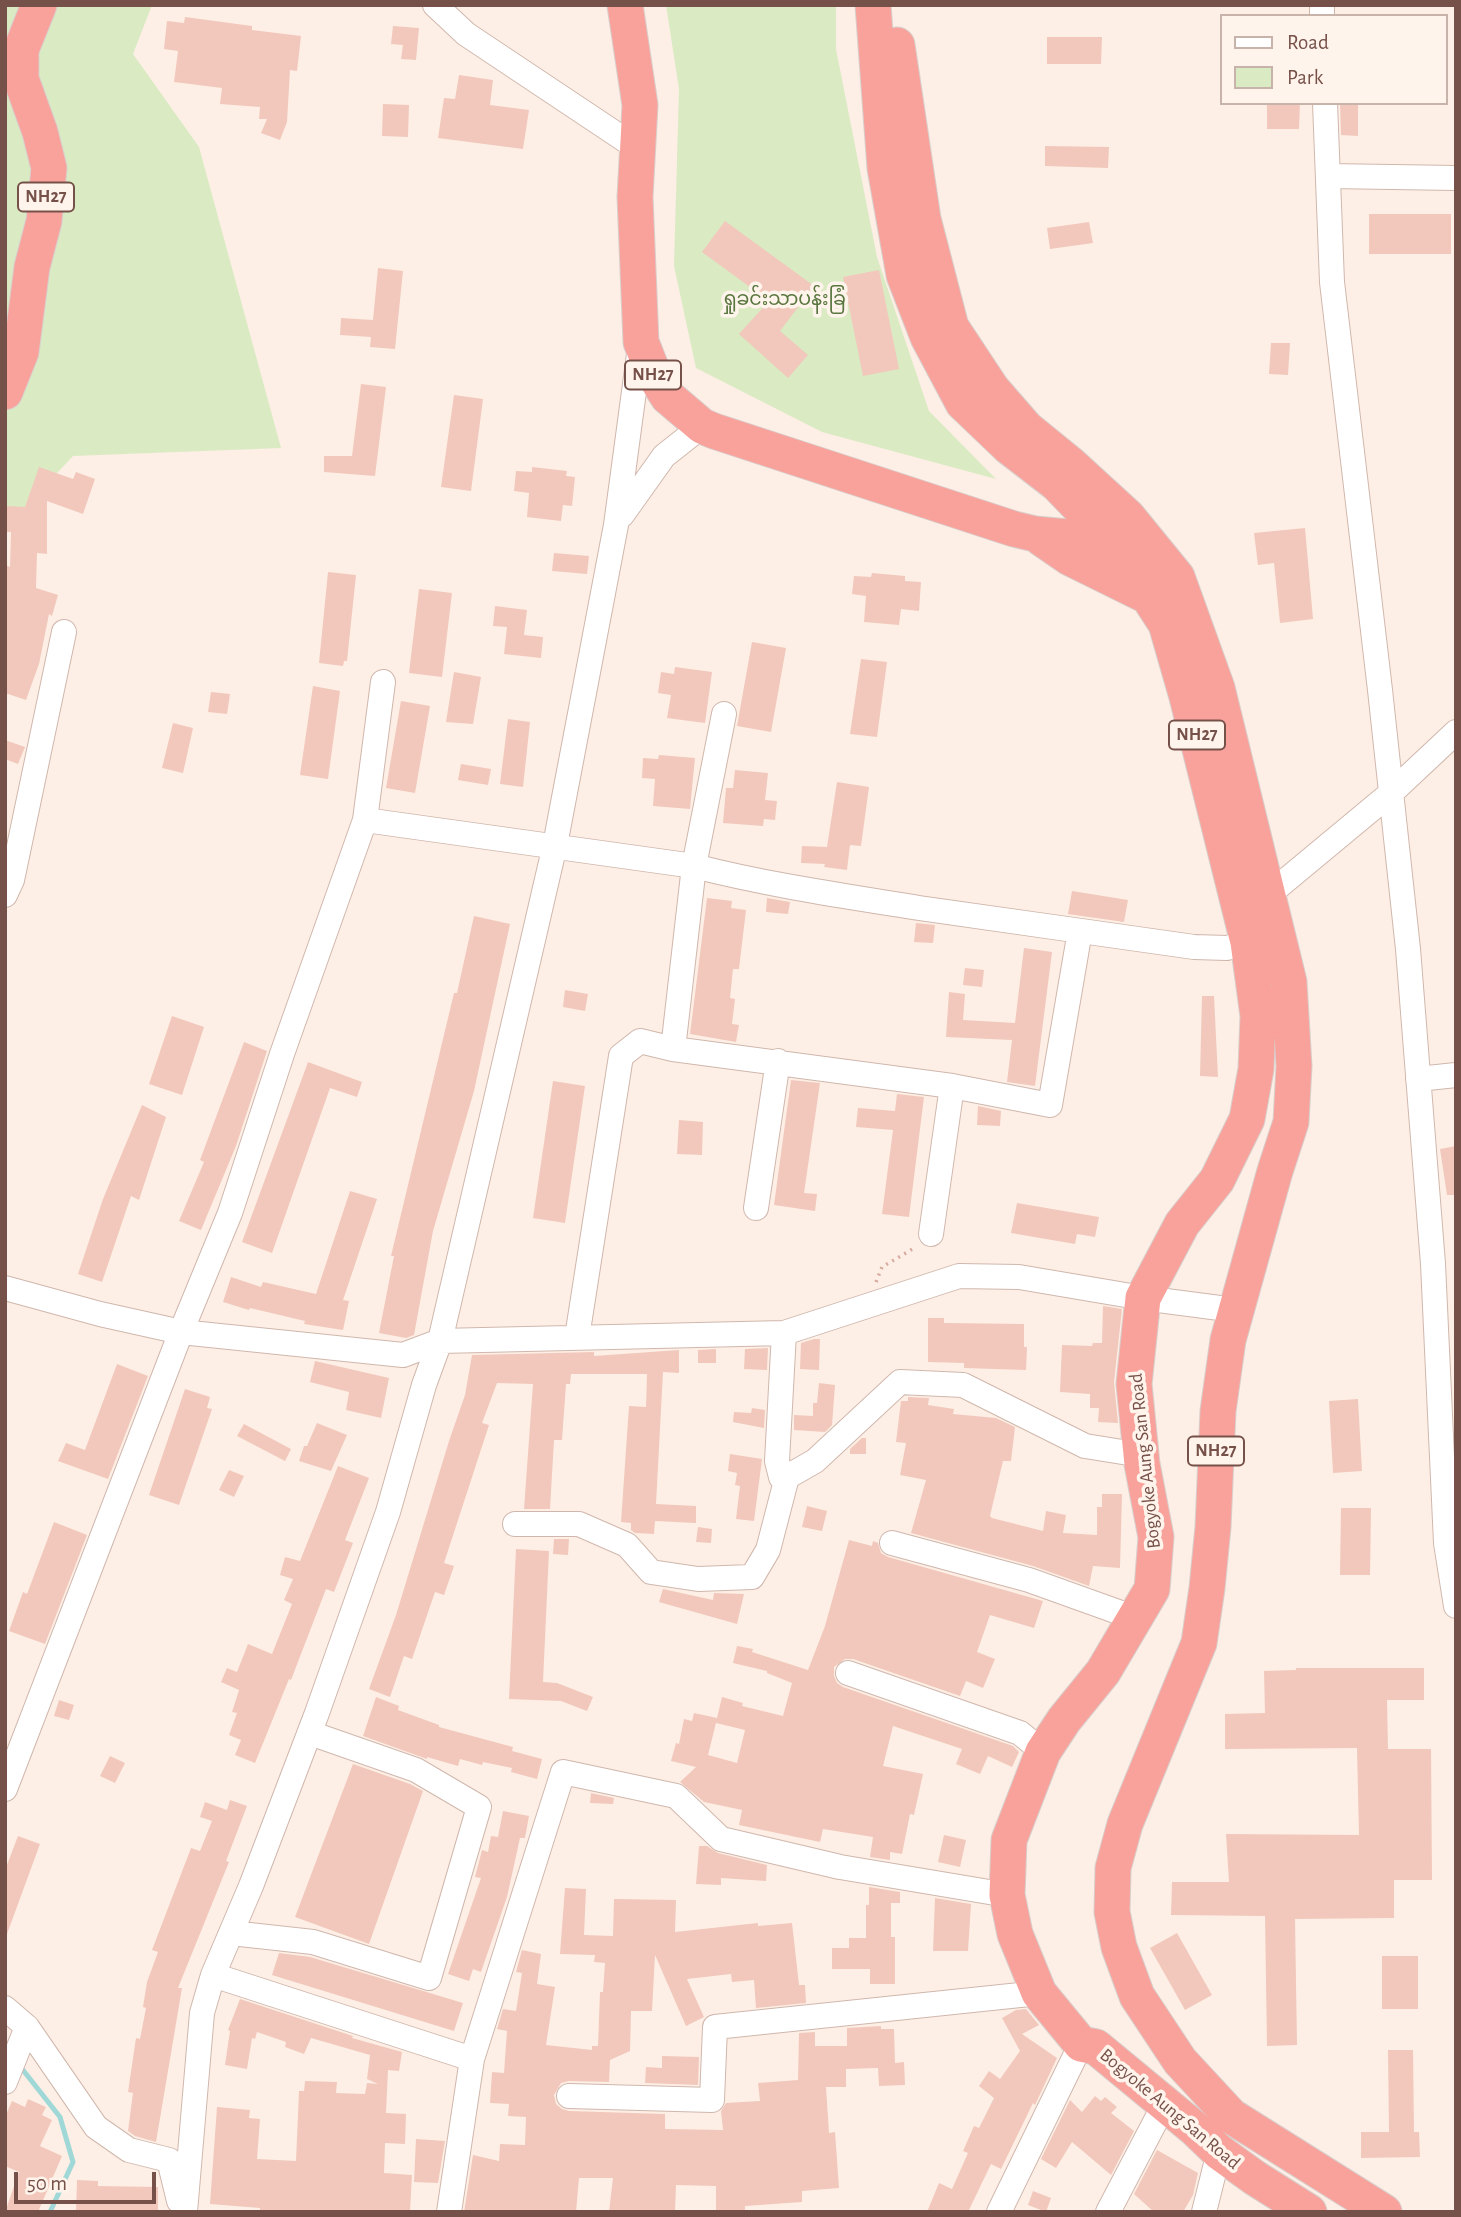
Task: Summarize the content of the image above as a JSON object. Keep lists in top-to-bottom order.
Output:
{
  "streets": {
    "highway": ["NH27", "Bogyoke Aung San Road"]
  },
  "crossings": [
    ["NH27", "Bogyoke Aung San Road"]
  ],
  "parks": ["ရှုခင်းသာပန်းခြံ"],
  "legend": ["Road", "Park"],
  "scale_bar": "50 m"
}
